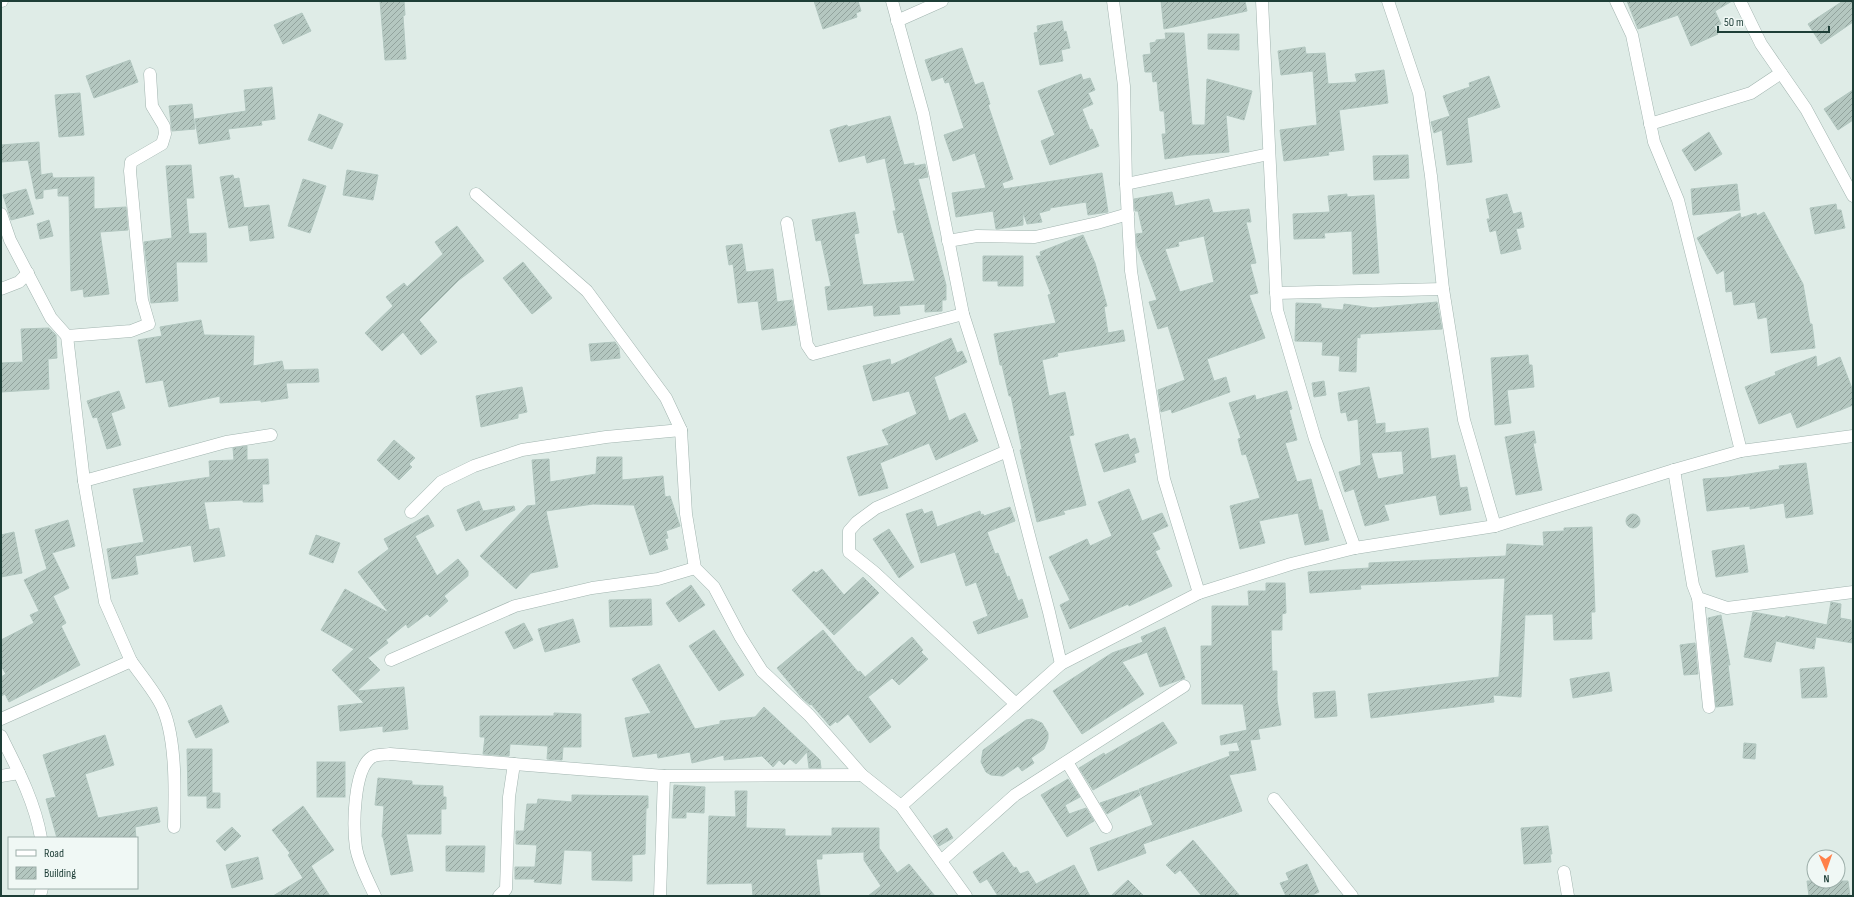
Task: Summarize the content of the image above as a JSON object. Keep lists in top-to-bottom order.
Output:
{
  "legend": ["Road", "Building"],
  "scale_bar": "50 m",
  "north": "bottom"
}
